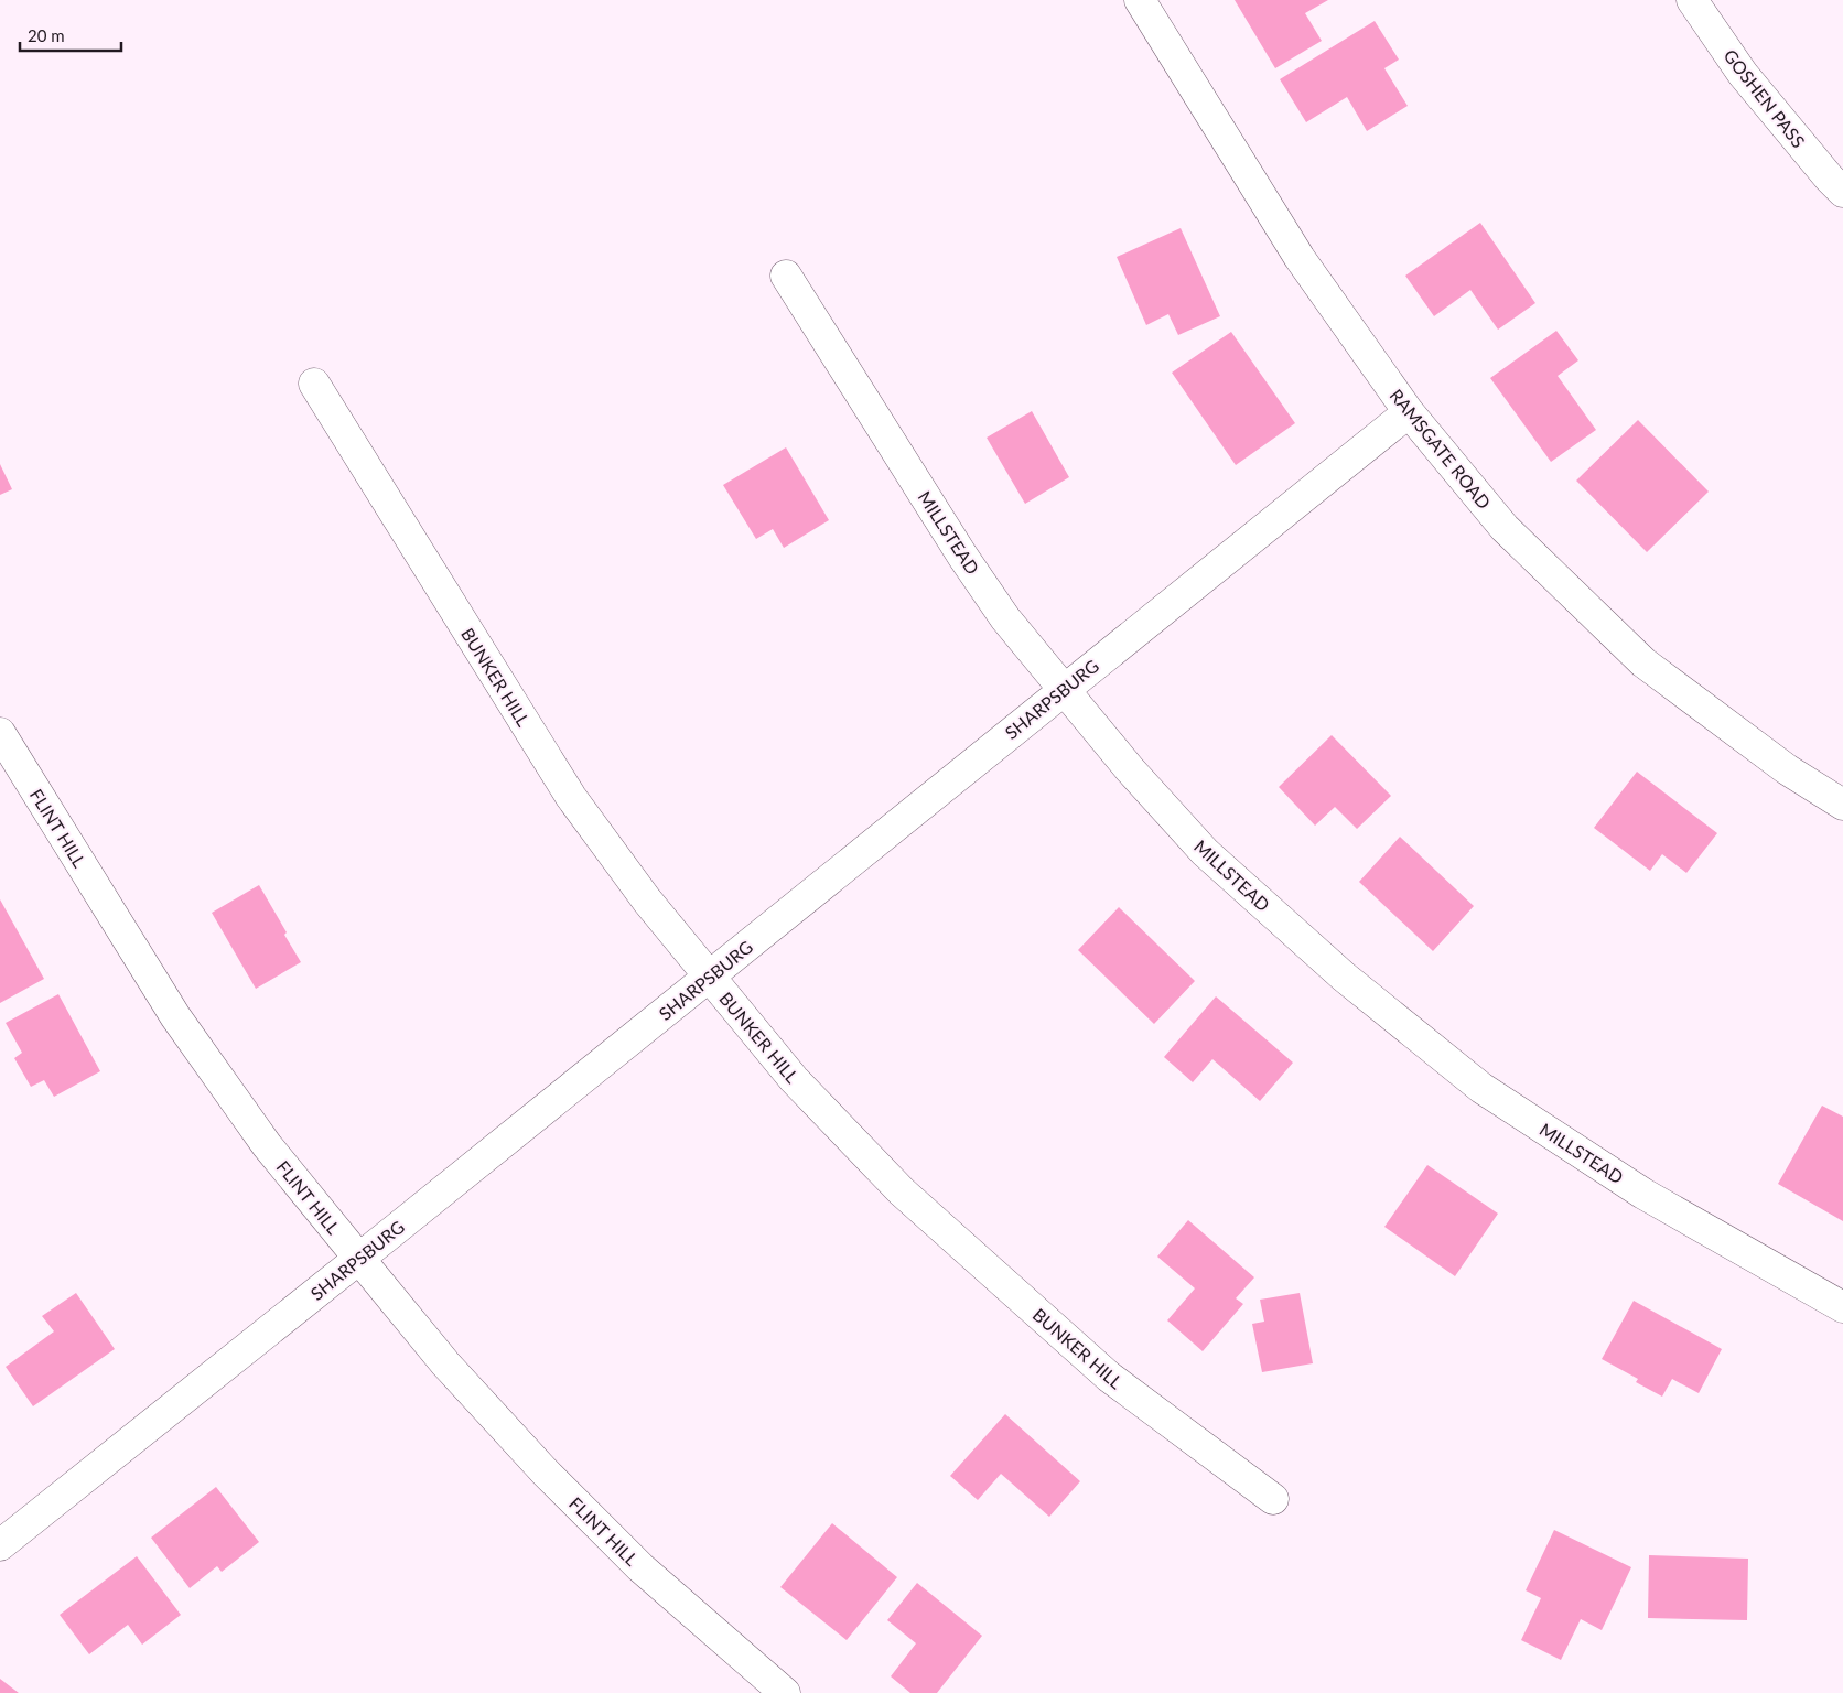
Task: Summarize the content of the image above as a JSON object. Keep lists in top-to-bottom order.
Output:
{
  "streets": {
    "street": [
      "GOSHEN PASS",
      "RAMSGATE ROAD",
      "MILLSTEAD",
      "BUNKER HILL",
      "SHARPSBURG",
      "FLINT HILL"
    ]
  },
  "crossings": [
    ["RAMSGATE ROAD", "SHARPSBURG"],
    ["MILLSTEAD", "SHARPSBURG"],
    ["BUNKER HILL", "SHARPSBURG"],
    ["SHARPSBURG", "FLINT HILL"]
  ],
  "scale_bar": "20 m"
}
